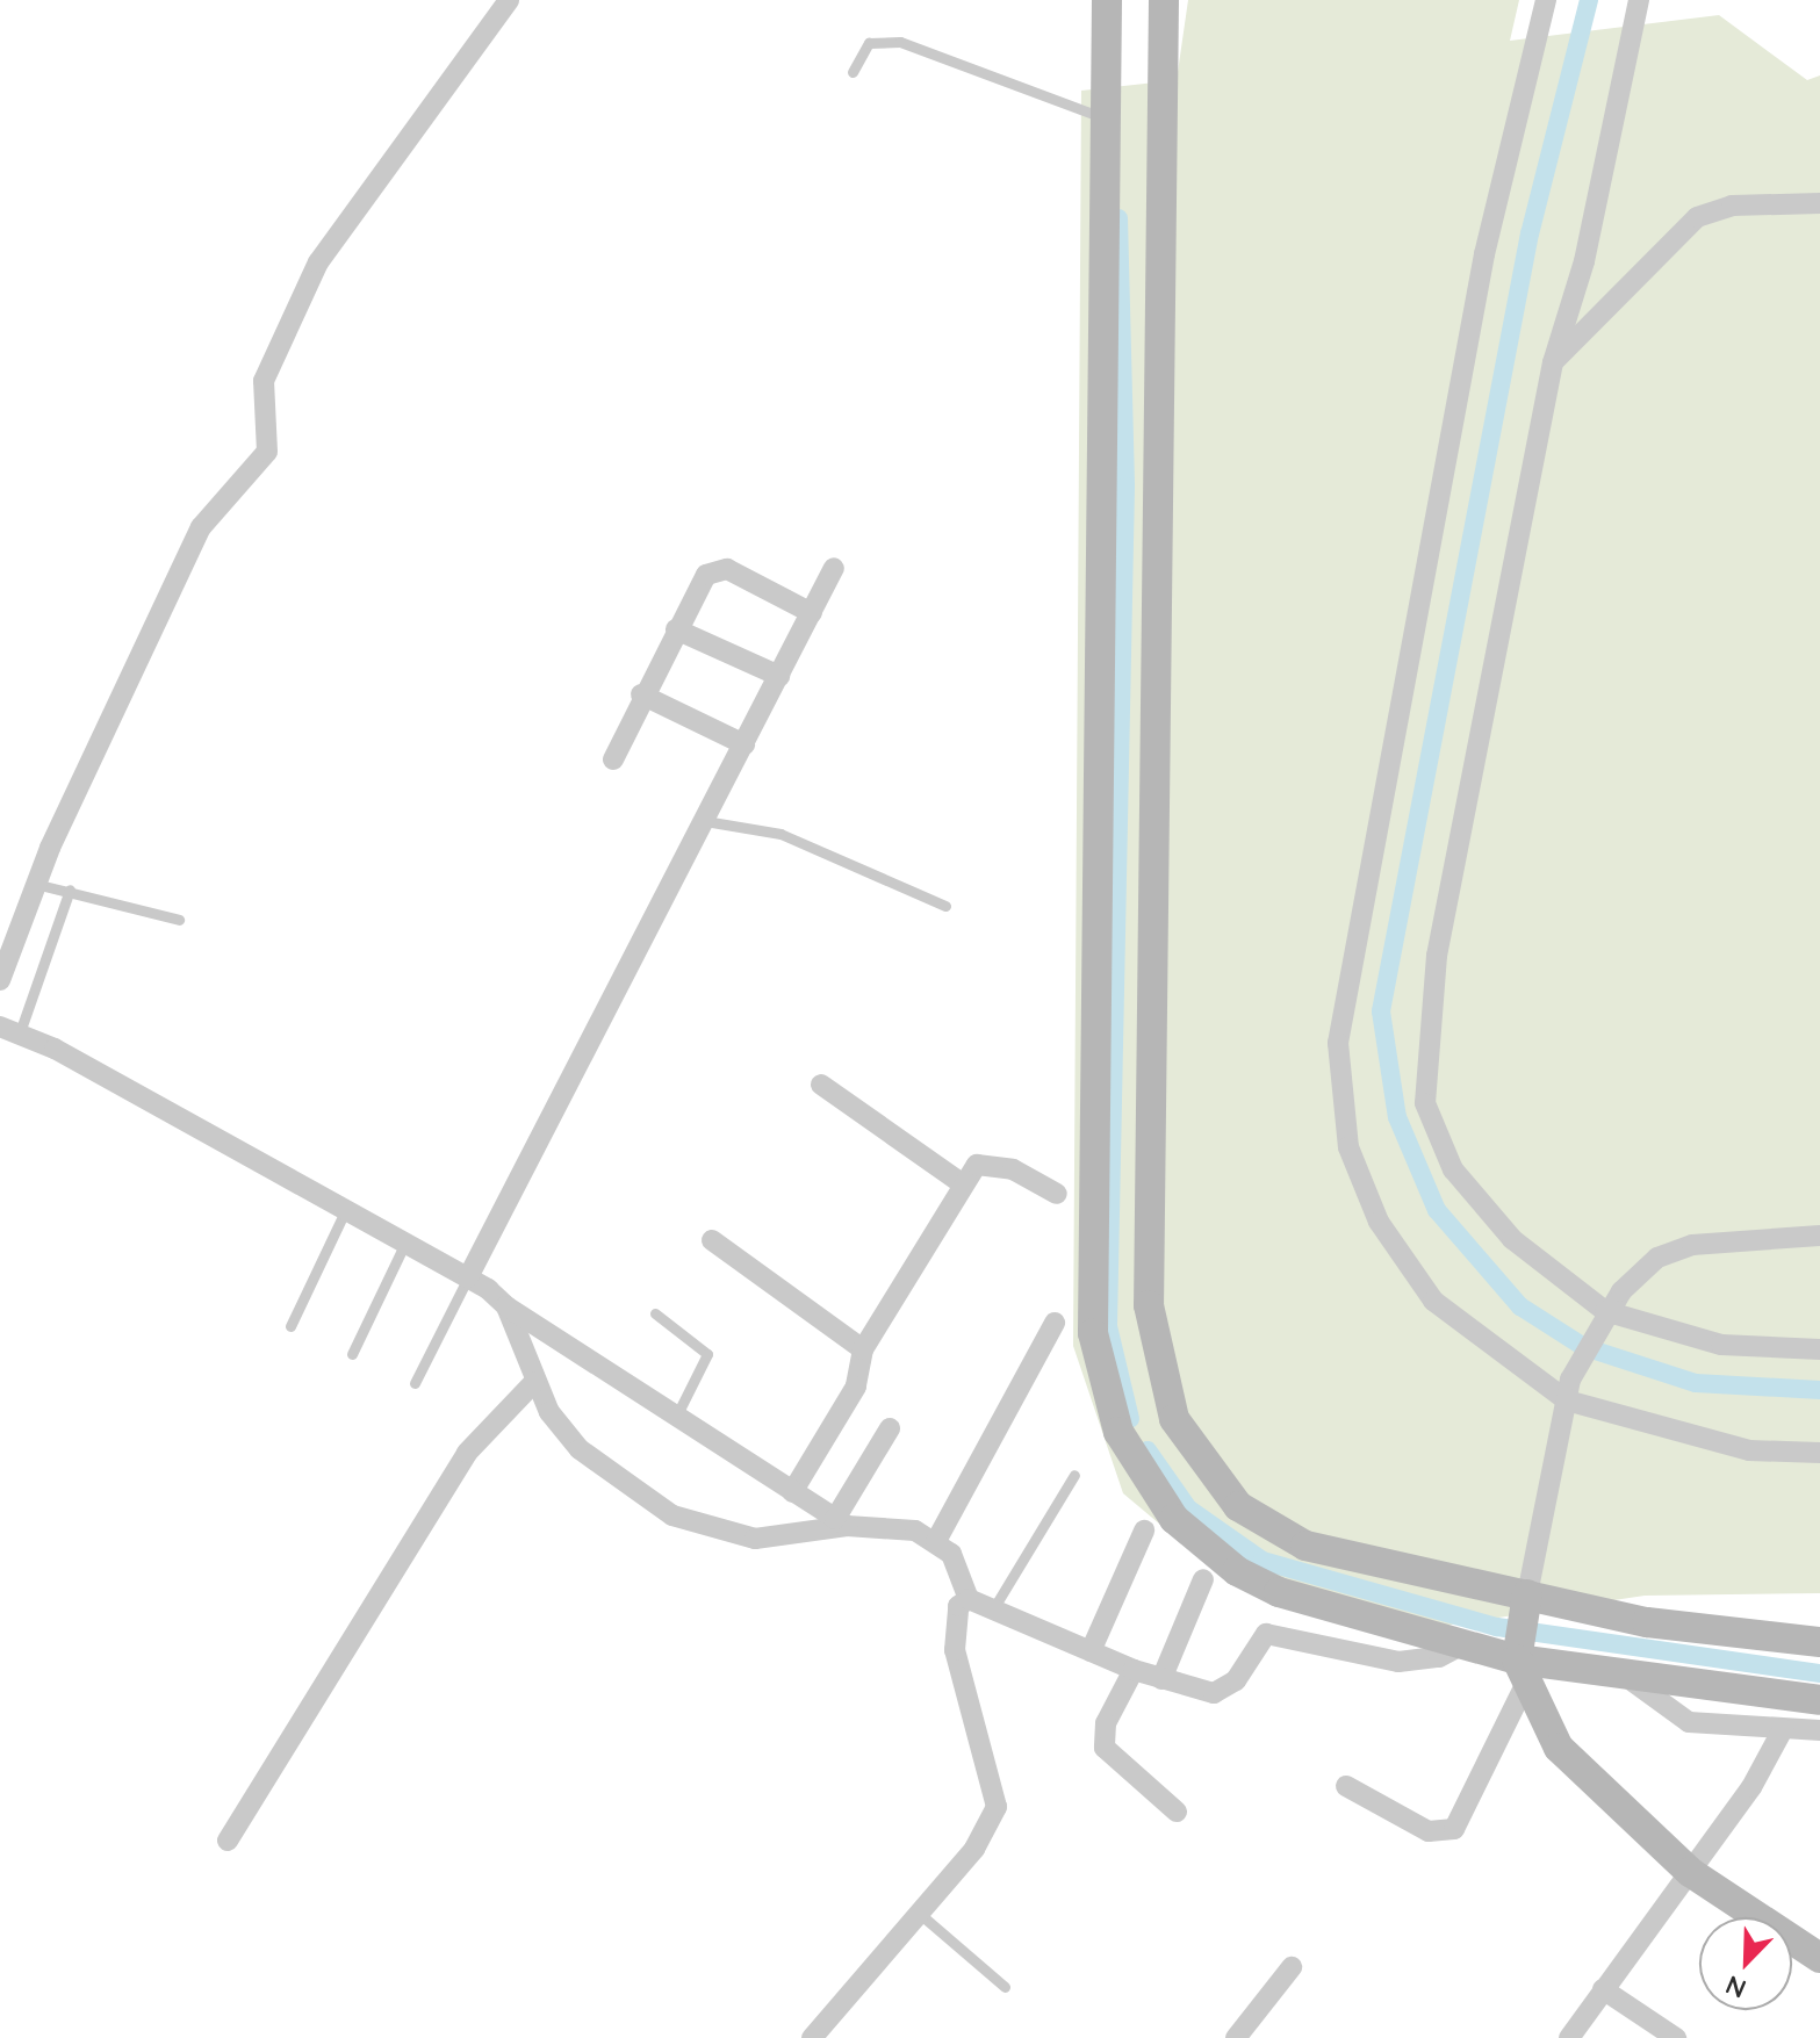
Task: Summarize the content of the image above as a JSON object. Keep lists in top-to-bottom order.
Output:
{
  "north": "bottom left"
}
